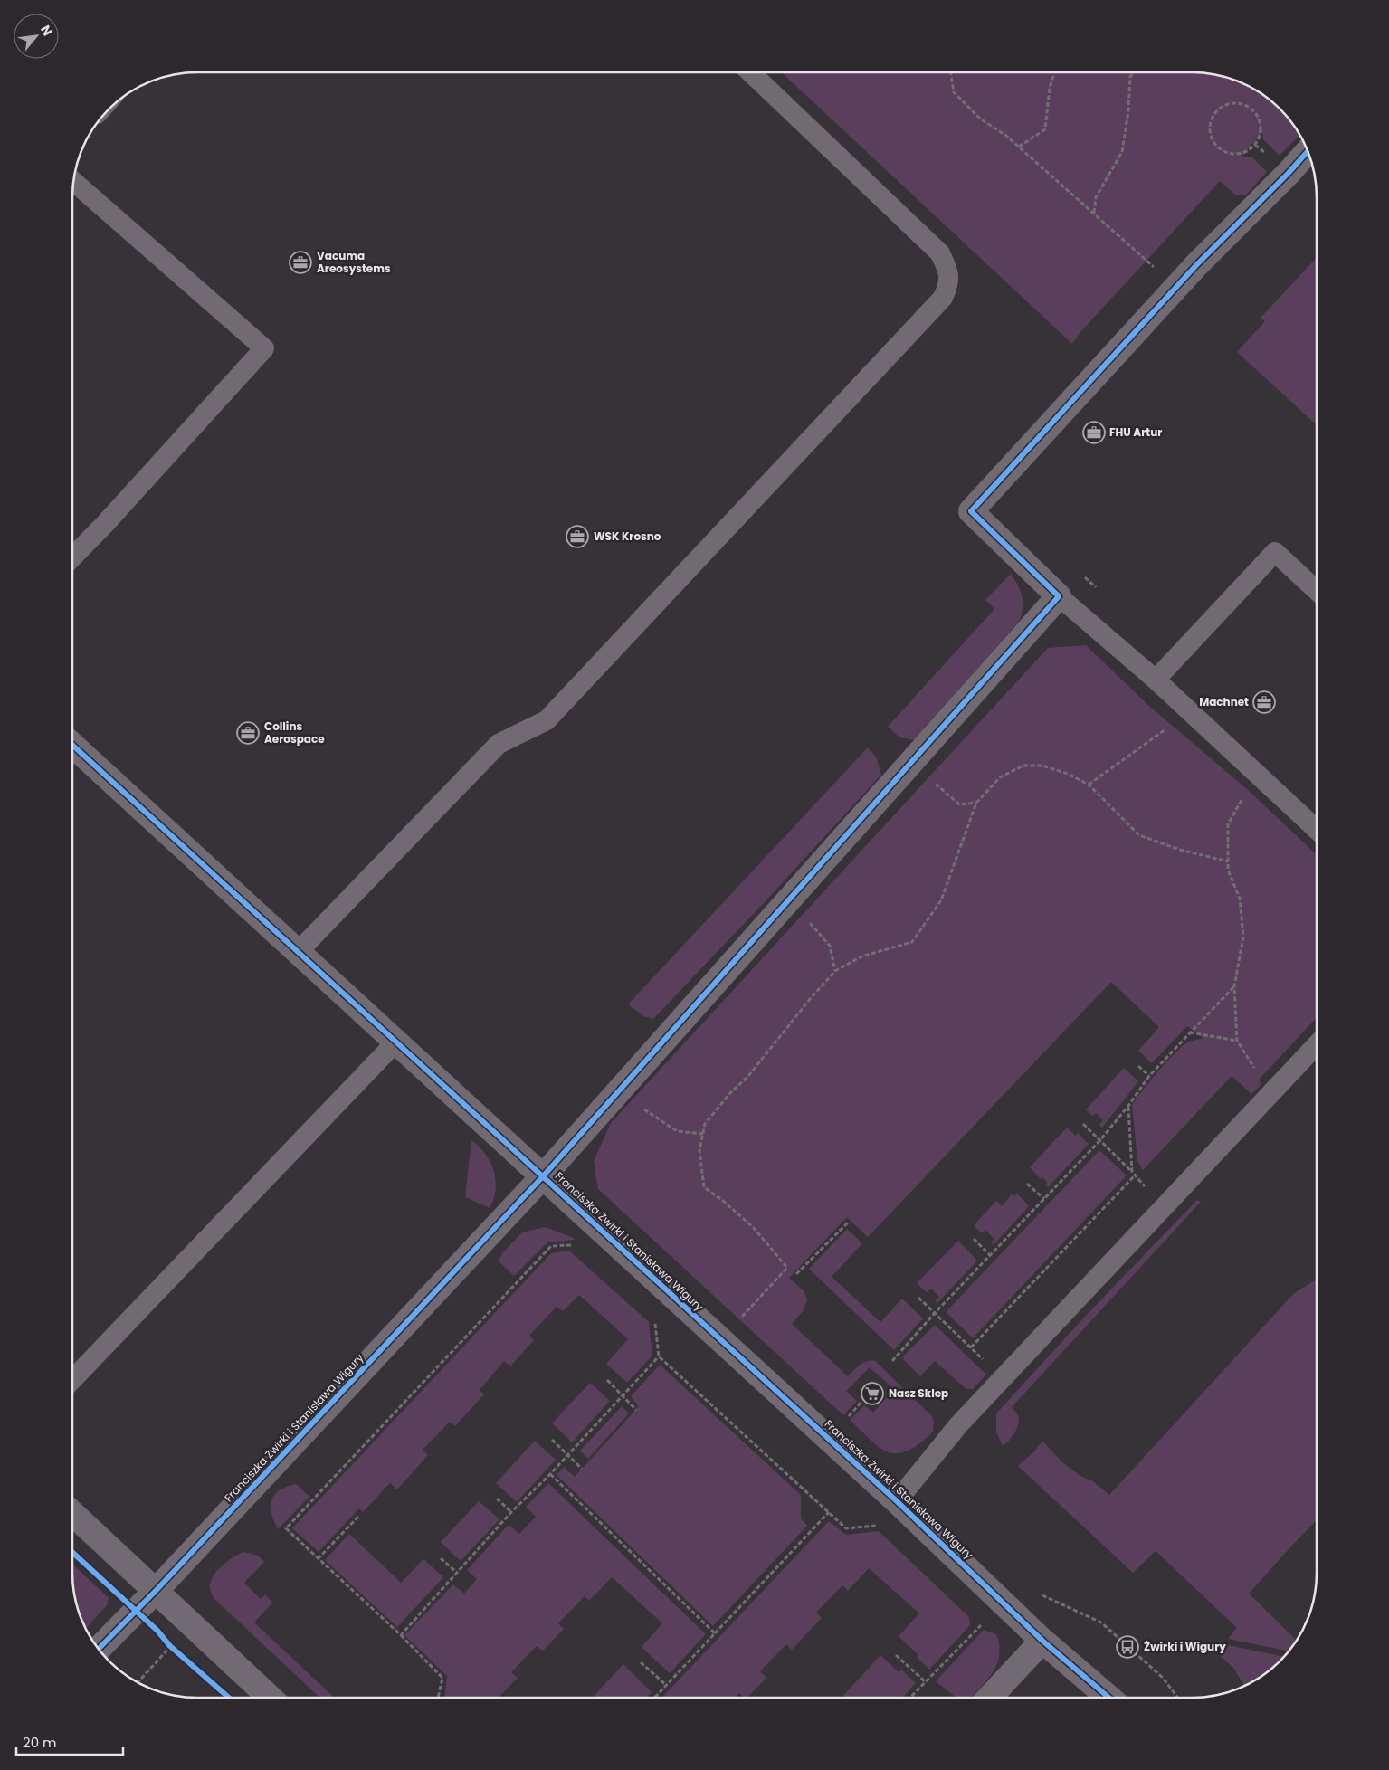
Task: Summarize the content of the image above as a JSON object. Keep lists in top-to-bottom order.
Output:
{
  "streets": {
    "street": ["Franciszka Żwirki i Stanisława Wigury"]
  },
  "places": {
    "office": [
      "Vacuma Areosystems",
      "FHU Artur",
      "WSK Krosno",
      "Machnet",
      "Collins Aerospace"
    ],
    "supermarket": ["Nasz Sklep"],
    "bus stop": ["Żwirki i Wigury"]
  },
  "scale_bar": "20 m",
  "north": "top right"
}
